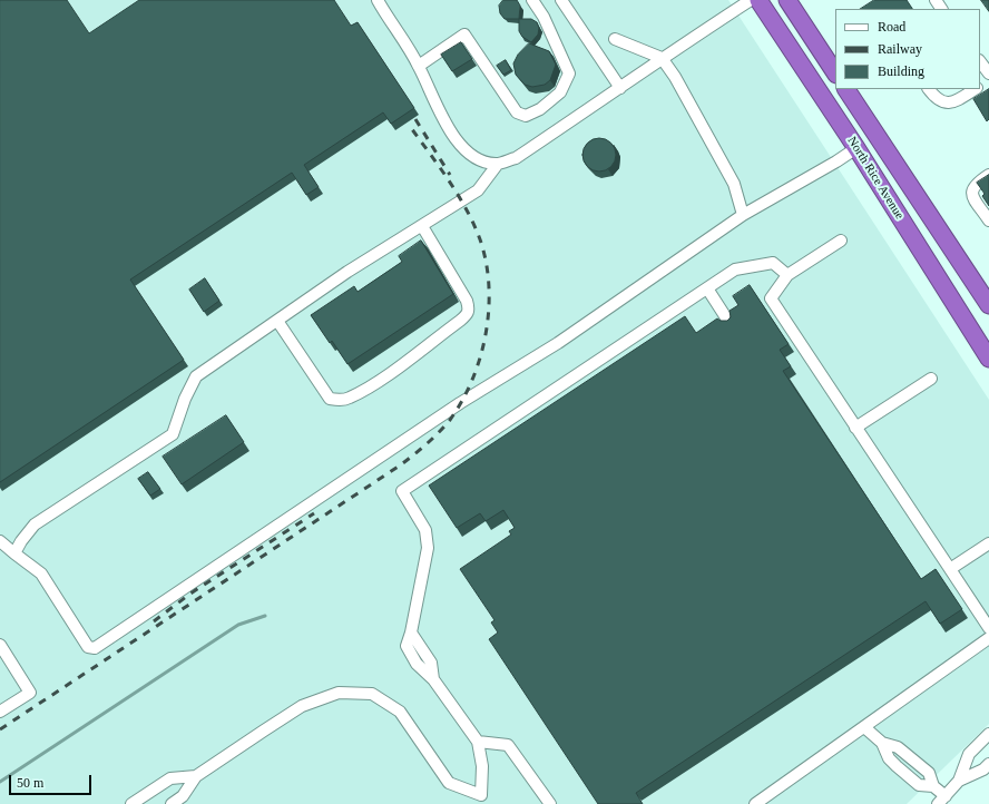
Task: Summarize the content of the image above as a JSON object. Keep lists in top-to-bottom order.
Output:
{
  "streets": {
    "highway": ["North Rice Avenue"]
  },
  "legend": ["Road", "Railway", "Building"],
  "scale_bar": "50 m"
}
